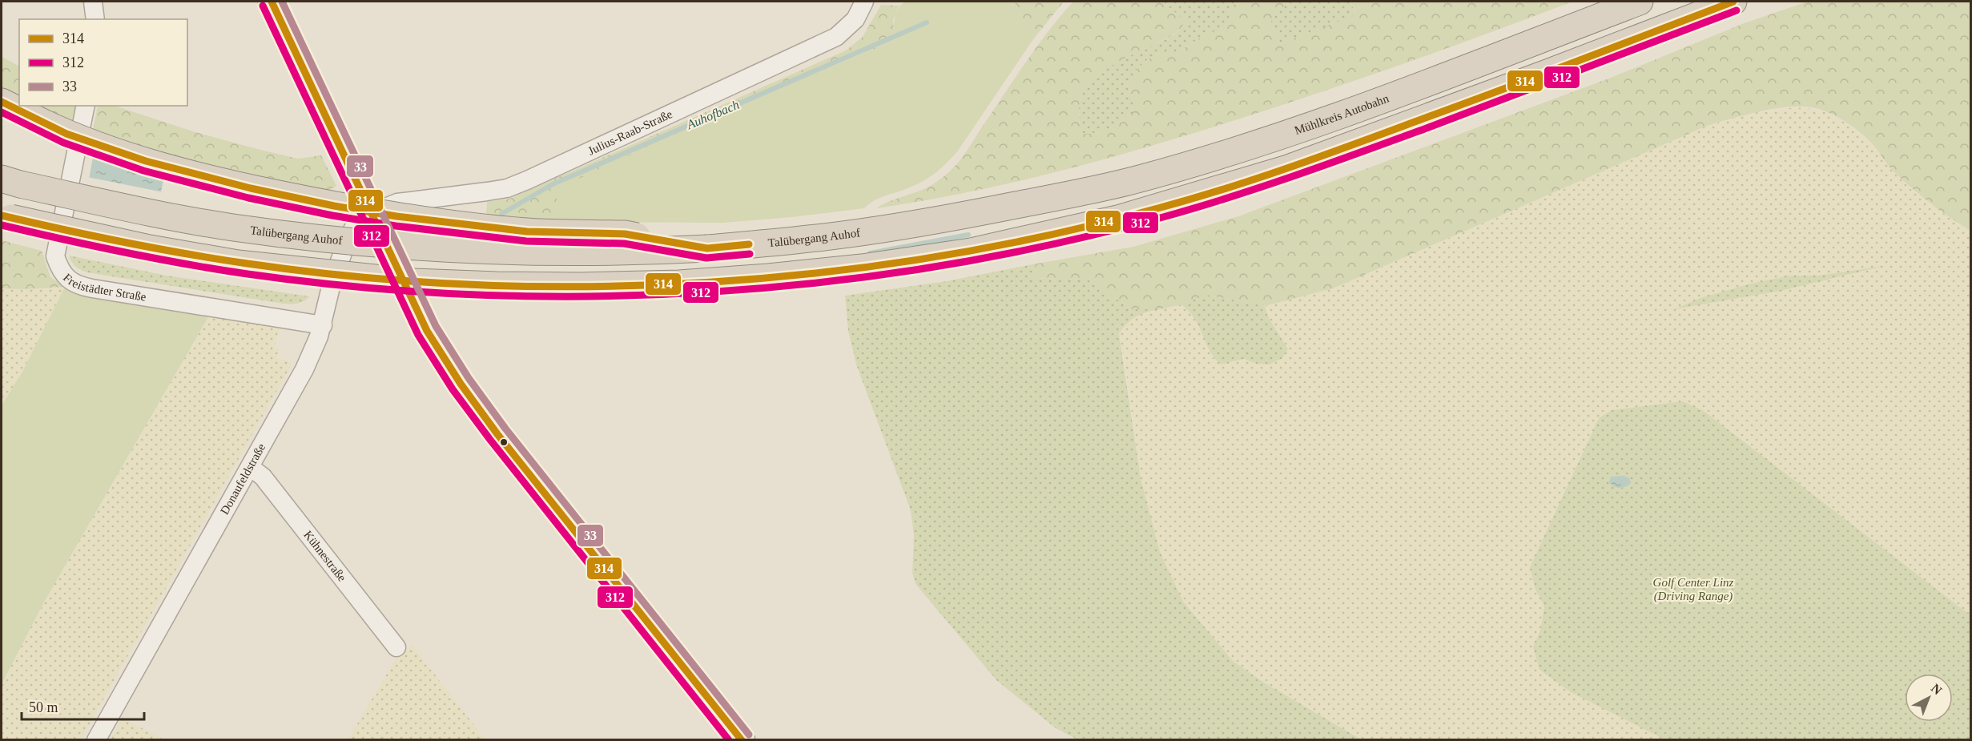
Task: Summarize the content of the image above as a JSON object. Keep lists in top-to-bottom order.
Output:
{
  "streets": {
    "highway": ["Mühlkreis Autobahn", "Talübergang Auhof"],
    "street": [
      "Julius-Raab-Straße",
      "Freistädter Straße",
      "Donaufeldstraße",
      "Kühnestraße"
    ]
  },
  "crossings": [
    ["Mühlkreis Autobahn", "Talübergang Auhof"],
    ["Julius-Raab-Straße", "Donaufeldstraße"],
    ["Freistädter Straße", "Donaufeldstraße"],
    ["Donaufeldstraße", "Kühnestraße"]
  ],
  "water": ["Auhofbach"],
  "parks": ["Golf Center Linz (Driving Range)"],
  "lines": ["transit line 314", "transit line 33", "transit line 312"],
  "legend": ["314", "312", "33"],
  "scale_bar": "50 m",
  "north": "top right"
}
